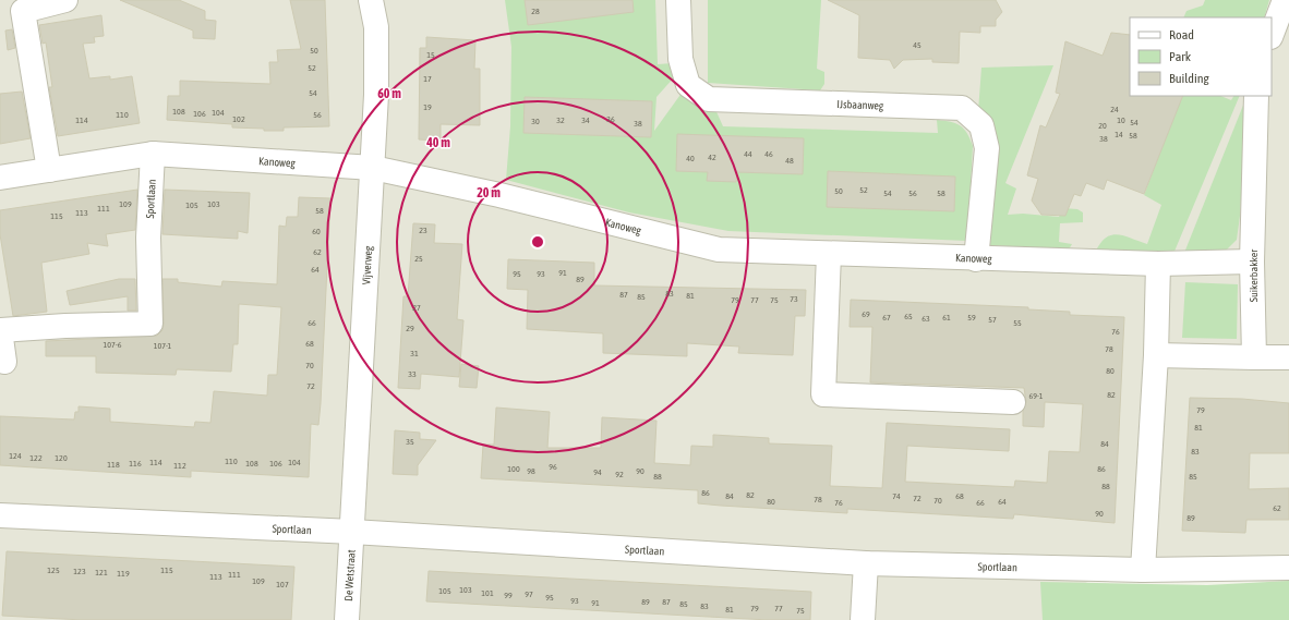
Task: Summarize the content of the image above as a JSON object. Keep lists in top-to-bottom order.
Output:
{
  "streets": {
    "street": [
      "IJsbaanweg",
      "Kanoweg",
      "Sportlaan",
      "Vijverweg",
      "Suikerbakker",
      "De Wetstraat"
    ]
  },
  "crossings": [
    ["IJsbaanweg", "Kanoweg"],
    ["Kanoweg", "Sportlaan"],
    ["Kanoweg", "Vijverweg"],
    ["Kanoweg", "Suikerbakker"],
    ["Sportlaan", "Vijverweg"],
    ["Sportlaan", "De Wetstraat"],
    ["Vijverweg", "De Wetstraat"]
  ],
  "house_numbers": [
    "28",
    "45",
    "50",
    "15",
    "52",
    "17",
    "54",
    "19",
    "24",
    "108",
    "104",
    "106",
    "110",
    "56",
    "102",
    "36",
    "114",
    "32",
    "34",
    "10",
    "30",
    "54",
    "38",
    "20",
    "14",
    "58",
    "38",
    "44",
    "46",
    "42",
    "40",
    "48",
    "52",
    "50",
    "54",
    "56",
    "58",
    "109",
    "103",
    "105",
    "111",
    "58",
    "113",
    "115",
    "23",
    "60",
    "62",
    "25",
    "64",
    "91",
    "95",
    "93",
    "89",
    "83",
    "87",
    "81",
    "85",
    "73",
    "79",
    "77",
    "75",
    "27",
    "69",
    "65",
    "67",
    "61",
    "59",
    "63",
    "57",
    "66",
    "55",
    "29",
    "76",
    "68",
    "107-6",
    "107-1",
    "78",
    "31",
    "70",
    "80",
    "33",
    "72",
    "82",
    "69-1",
    "79",
    "81",
    "35",
    "84",
    "83",
    "124",
    "122",
    "120",
    "110",
    "114",
    "104",
    "116",
    "108",
    "106",
    "118",
    "112",
    "96",
    "100",
    "86",
    "98",
    "90",
    "94",
    "92",
    "88",
    "85",
    "88",
    "86",
    "82",
    "84",
    "74",
    "68",
    "72",
    "78",
    "70",
    "80",
    "64",
    "76",
    "66",
    "62",
    "90",
    "89",
    "125",
    "115",
    "123",
    "121",
    "119",
    "111",
    "113",
    "109",
    "107",
    "103",
    "105",
    "101",
    "97",
    "99",
    "95",
    "93",
    "89",
    "87",
    "91",
    "85",
    "83",
    "79",
    "77",
    "81",
    "75"
  ],
  "legend": ["Road", "Park", "Building"],
  "rings": ["60 m", "40 m", "20 m"]
}
